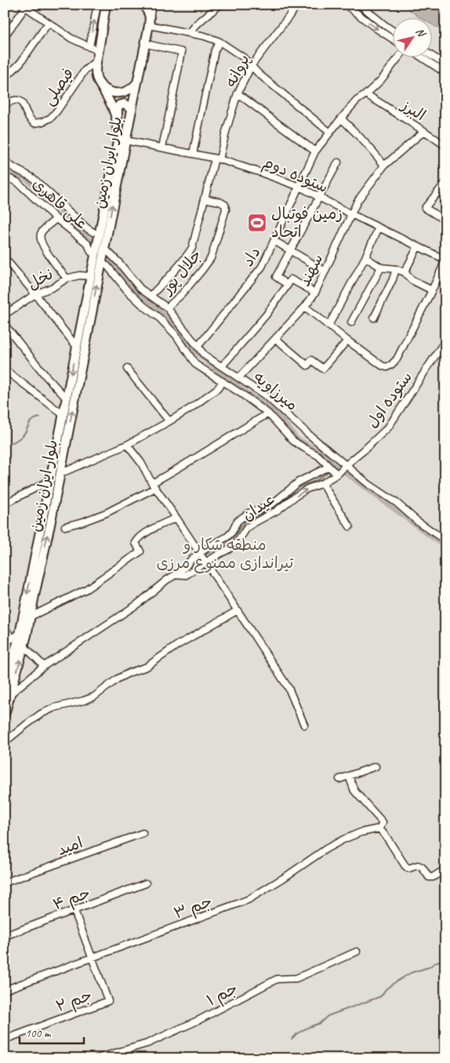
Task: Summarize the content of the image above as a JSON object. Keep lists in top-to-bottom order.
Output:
{
  "streets": {
    "main road": ["بلوار ایران زمین"],
    "street": [
      "پروانه",
      "فیصلی",
      "البرز",
      "ستوده دوم",
      "علی قاهری",
      "داد",
      "سهند",
      "جلال پور",
      "نخل",
      "میرزاویه",
      "ستوده اول",
      "عیدان",
      "امید",
      "جم ۴",
      "جم ۳",
      "جم ۱",
      "جم ۲"
    ]
  },
  "crossings": [
    ["پروانه", "ستوده دوم"],
    ["پروانه", "جلال پور"],
    ["پروانه", "میرزاویه"],
    ["البرز", "داد"],
    ["البرز", "سهند"],
    ["بلوار ایران زمین", "ستوده دوم"],
    ["بلوار ایران زمین", "علی قاهری"],
    ["بلوار ایران زمین", "نخل"],
    ["بلوار ایران زمین", "میرزاویه"],
    ["بلوار ایران زمین", "عیدان"],
    ["ستوده دوم", "داد"],
    ["ستوده دوم", "سهند"],
    ["داد", "میرزاویه"],
    ["سهند", "میرزاویه"],
    ["جلال پور", "میرزاویه"],
    ["میرزاویه", "ستوده اول"],
    ["میرزاویه", "عیدان"],
    ["ستوده اول", "عیدان"],
    ["جم ۳", "جم ۲"]
  ],
  "parks": ["منطقه شکار و تیراندازی ممنوع مرزی"],
  "places": {
    "sports": ["زمین فوتبال اتحاد"]
  },
  "scale_bar": "100 m",
  "north": "top right"
}
